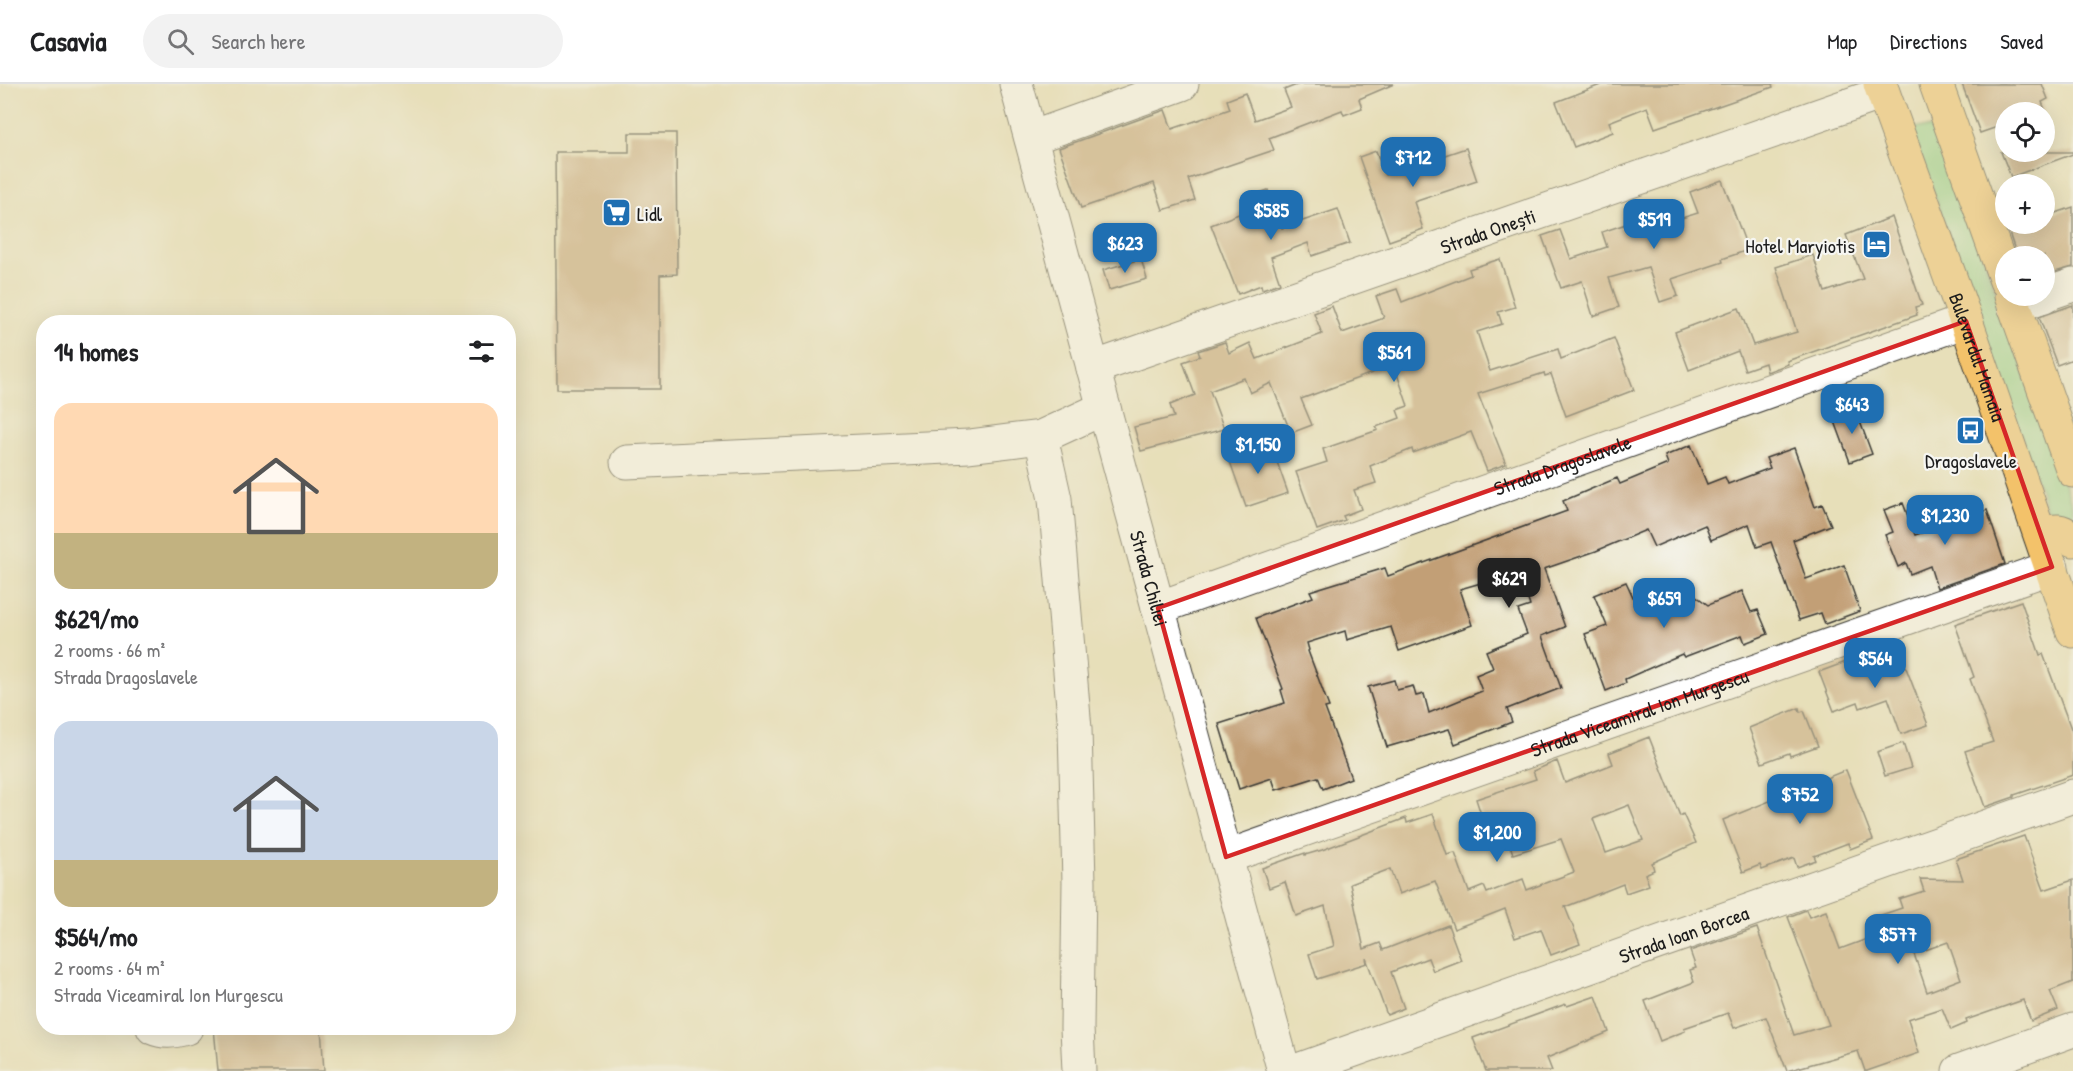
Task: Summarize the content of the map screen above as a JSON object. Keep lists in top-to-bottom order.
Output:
{
  "streets": {
    "main road": ["Bulevardul Mamaia"],
    "street": [
      "Strada Onești",
      "Strada Dragoslavele",
      "Strada Chiliei",
      "Strada Viceamiral Ion Murgescu",
      "Strada Ioan Borcea"
    ]
  },
  "crossings": [
    ["Strada Onești", "Bulevardul Mamaia"],
    ["Strada Onești", "Strada Chiliei"],
    ["Bulevardul Mamaia", "Strada Dragoslavele"],
    ["Bulevardul Mamaia", "Strada Viceamiral Ion Murgescu"],
    ["Strada Dragoslavele", "Strada Chiliei"],
    ["Strada Chiliei", "Strada Viceamiral Ion Murgescu"]
  ],
  "places": {
    "supermarket": ["Lidl"],
    "hotel": ["Hotel Maryiotis"],
    "bus stop": ["Dragoslavele"]
  },
  "page": {
    "header": "Casavia",
    "search": "Search here",
    "nav": ["Map", "Directions", "Saved"],
    "map_buttons": ["+", "−"],
    "price": [
      "$712",
      "$585",
      "$519",
      "$623",
      "$561",
      "$643",
      "$1,150",
      "$1,230",
      "$629",
      "$659",
      "$564",
      "$752",
      "$1,200",
      "$577"
    ],
    "heading": "14 homes",
    "list": [
      {
        "name": "$629/mo",
        "note": "2 rooms · 66 m² · Strada Dragoslavele"
      },
      {
        "name": "$564/mo",
        "note": "2 rooms · 64 m² · Strada Viceamiral Ion Murgescu"
      }
    ]
  }
}
